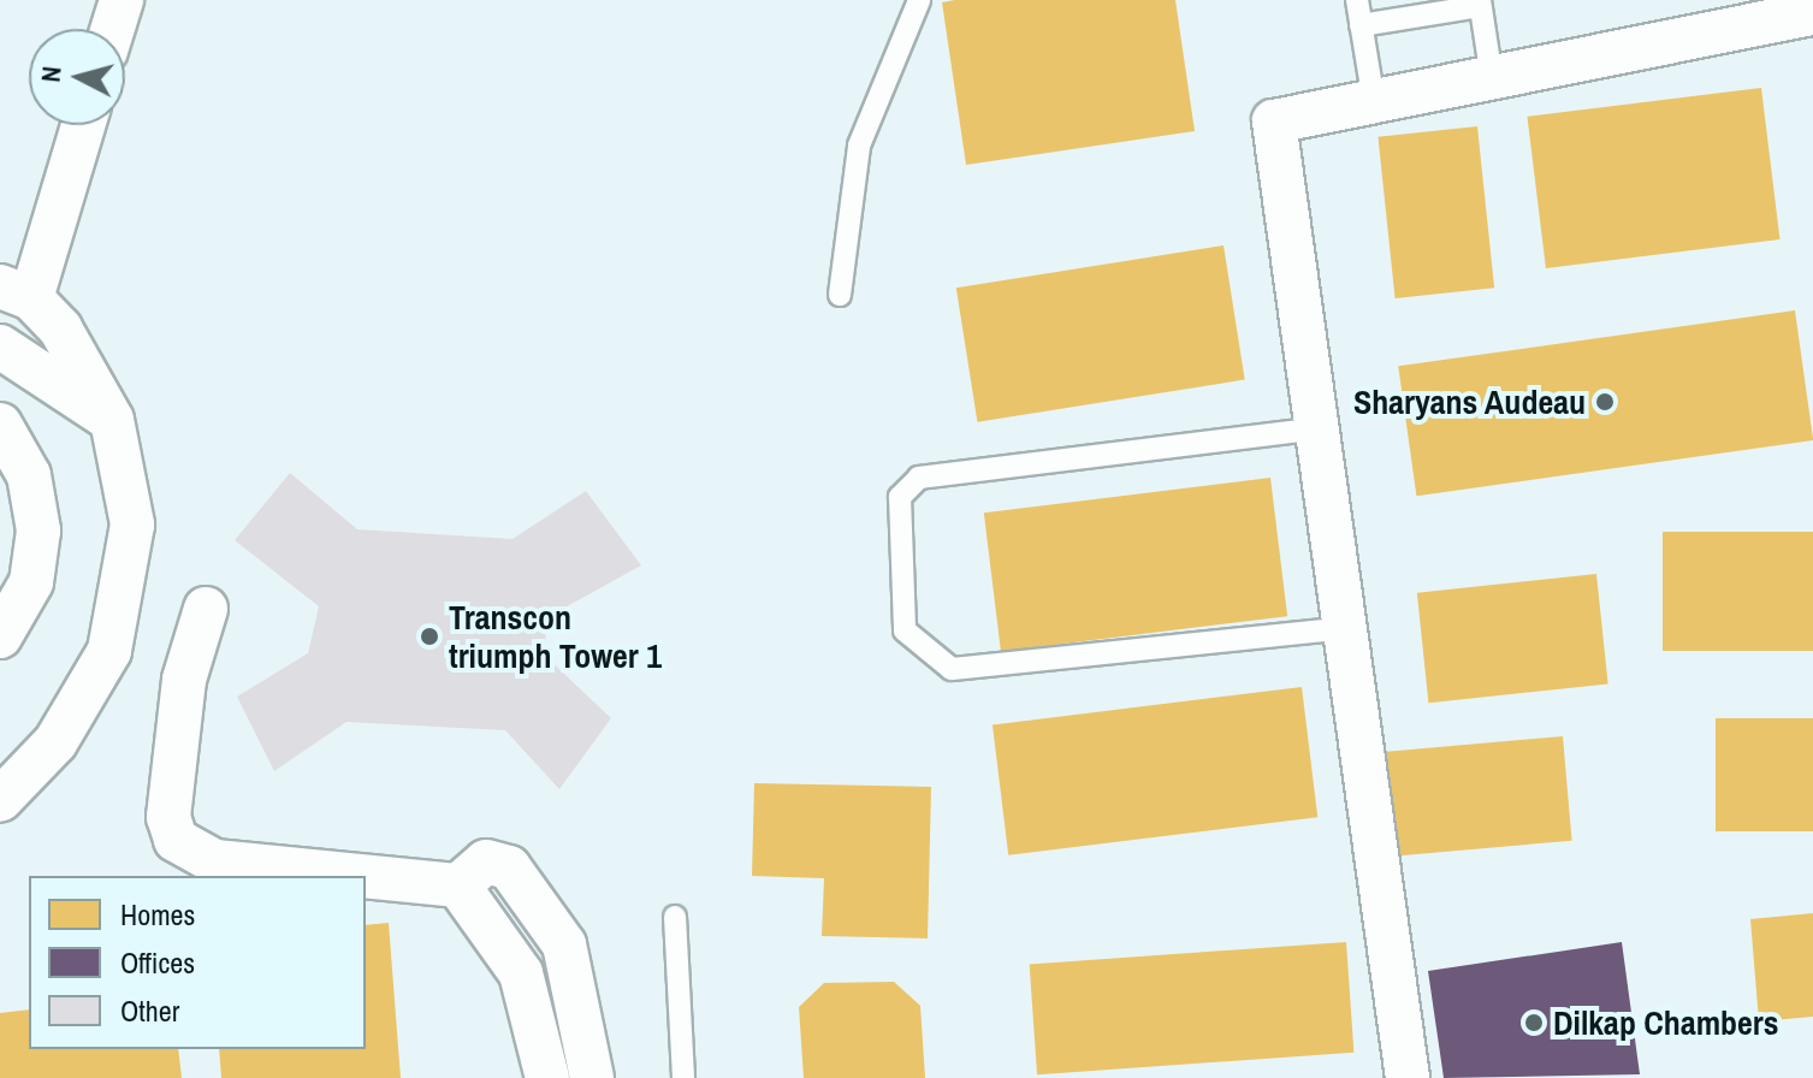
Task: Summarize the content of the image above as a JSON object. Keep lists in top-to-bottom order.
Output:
{
  "places": ["Sharyans Audeau", "Transcon triumph Tower 1", "Dilkap Chambers"],
  "legend": ["Homes", "Offices", "Other"],
  "north": "left"
}
